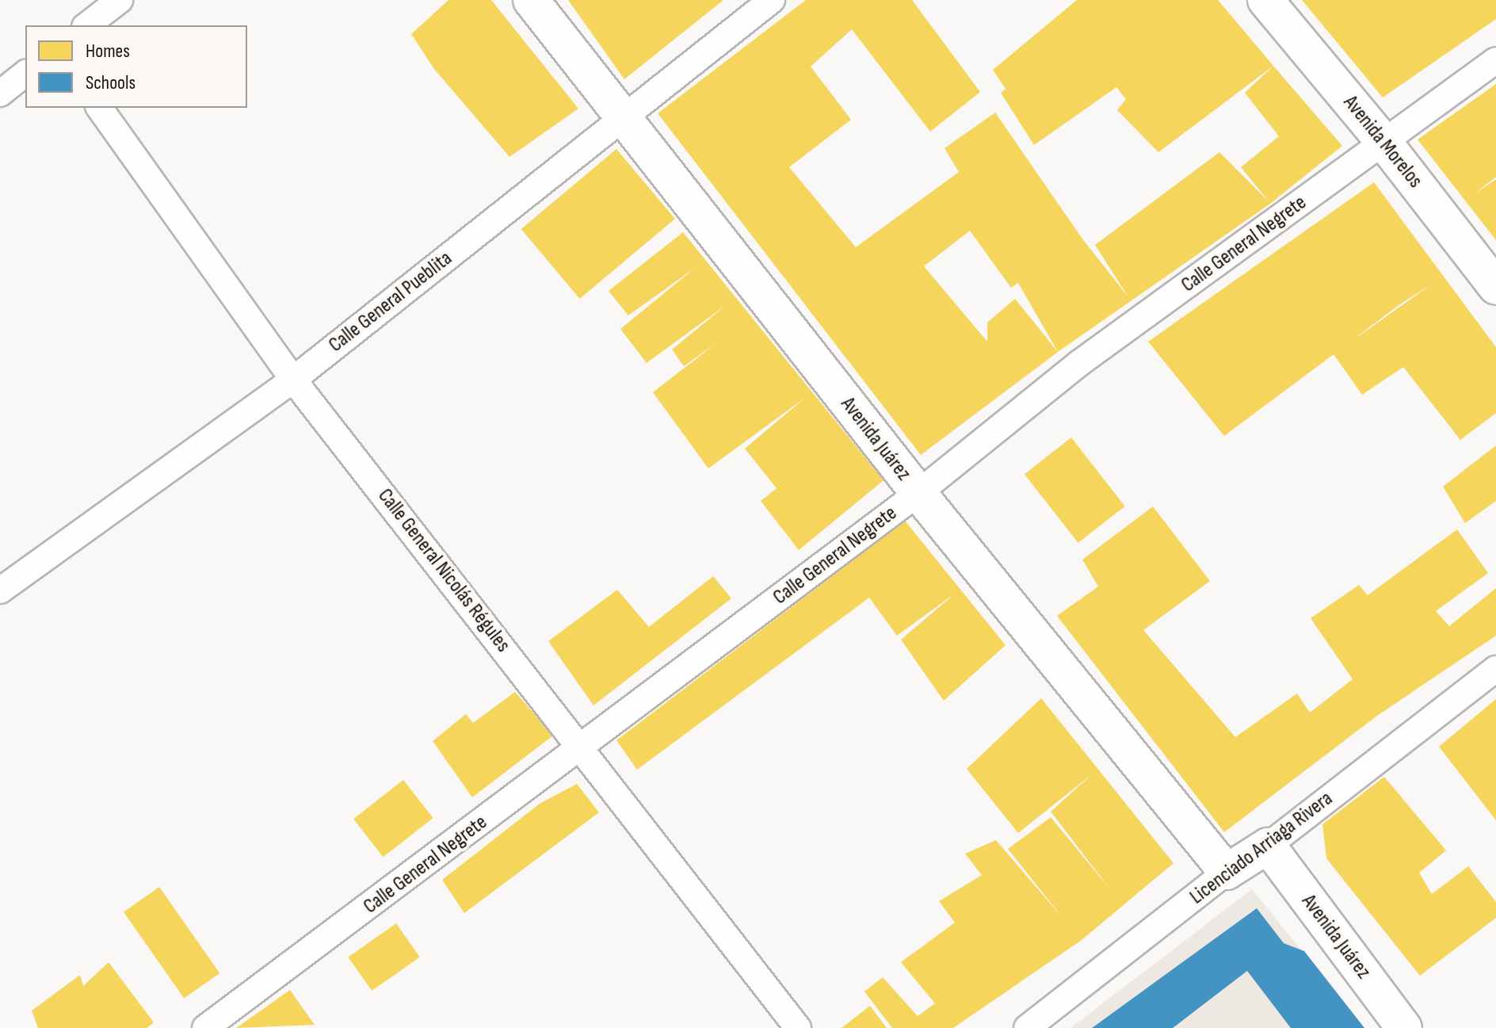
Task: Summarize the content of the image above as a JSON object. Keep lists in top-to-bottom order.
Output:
{
  "streets": {
    "street": [
      "Avenida Morelos",
      "Calle General Negrete",
      "Calle General Pueblita",
      "Avenida Juárez",
      "Calle General Nicolás Régules",
      "Licenciado Arriaga Rivera"
    ]
  },
  "crossings": [
    ["Avenida Morelos", "Calle General Negrete"],
    ["Calle General Negrete", "Avenida Juárez"],
    ["Calle General Negrete", "Calle General Nicolás Régules"],
    ["Calle General Pueblita", "Avenida Juárez"],
    ["Calle General Pueblita", "Calle General Nicolás Régules"],
    ["Avenida Juárez", "Licenciado Arriaga Rivera"]
  ],
  "legend": ["Homes", "Schools"]
}
